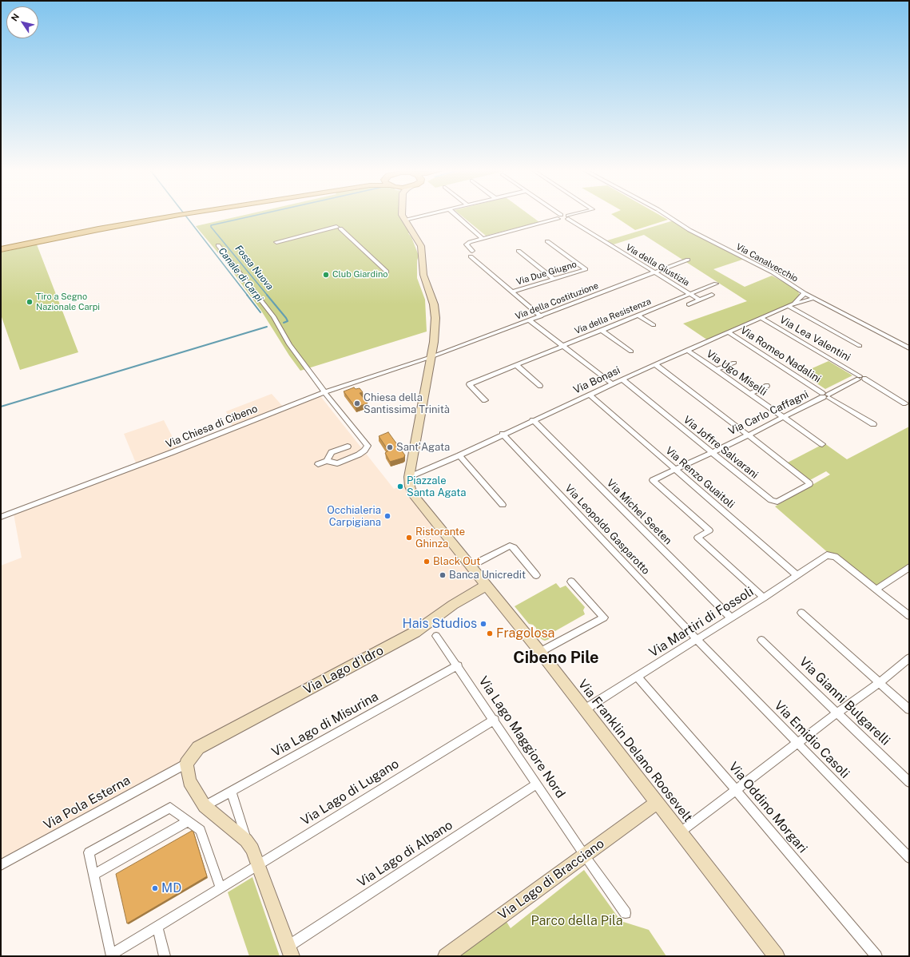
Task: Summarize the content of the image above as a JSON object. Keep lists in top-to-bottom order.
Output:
{
  "streets": {
    "main road": ["Via Lago d'Idro", "Via Franklin Delano Roosevelt", "Via Lago di Bracciano"],
    "street": [
      "Via Canalvecchio",
      "Via della Giustizia",
      "Via Due Giugno",
      "Via della Costituzione",
      "Via della Resistenza",
      "Via Lea Valentini",
      "Via Romeo Nadalini",
      "Via Ugo Miselli",
      "Via Bonasi",
      "Via Carlo Caffagni",
      "Via Chiesa di Cibeno",
      "Via Joffre Salvarani",
      "Via Renzo Guaitoli",
      "Via Michel Seeten",
      "Via Leopoldo Gasparotto",
      "Via Martiri di Fossoli",
      "Via Gianni Bulgarelli",
      "Via Lago di Misurina",
      "Via Lago Maggiore Nord",
      "Via Emidio Casoli",
      "Via Lago di Lugano",
      "Via Pola Esterna",
      "Via Oddino Morgari",
      "Via Lago di Albano"
    ]
  },
  "crossings": [
    ["Via Canalvecchio", "Via Bonasi"],
    ["Via della Giustizia", "Via della Costituzione"],
    ["Via della Giustizia", "Via della Resistenza"],
    ["Via della Costituzione", "Via Chiesa di Cibeno"],
    ["Via della Costituzione", "Via Franklin Delano Roosevelt"],
    ["Via Lea Valentini", "Via Bonasi"],
    ["Via Lea Valentini", "Via Carlo Caffagni"],
    ["Via Romeo Nadalini", "Via Bonasi"],
    ["Via Romeo Nadalini", "Via Carlo Caffagni"],
    ["Via Ugo Miselli", "Via Bonasi"],
    ["Via Ugo Miselli", "Via Carlo Caffagni"],
    ["Via Bonasi", "Via Joffre Salvarani"],
    ["Via Bonasi", "Via Renzo Guaitoli"],
    ["Via Bonasi", "Via Michel Seeten"],
    ["Via Bonasi", "Via Leopoldo Gasparotto"],
    ["Via Bonasi", "Via Franklin Delano Roosevelt"],
    ["Via Carlo Caffagni", "Via Joffre Salvarani"],
    ["Via Carlo Caffagni", "Via Renzo Guaitoli"],
    ["Via Carlo Caffagni", "Via Martiri di Fossoli"],
    ["Via Chiesa di Cibeno", "Via Franklin Delano Roosevelt"],
    ["Via Renzo Guaitoli", "Via Martiri di Fossoli"],
    ["Via Michel Seeten", "Via Martiri di Fossoli"],
    ["Via Leopoldo Gasparotto", "Via Martiri di Fossoli"],
    ["Via Leopoldo Gasparotto", "Via Emidio Casoli"],
    ["Via Martiri di Fossoli", "Via Emidio Casoli"],
    ["Via Martiri di Fossoli", "Via Franklin Delano Roosevelt"],
    ["Via Martiri di Fossoli", "Via Oddino Morgari"],
    ["Via Lago d'Idro", "Via Franklin Delano Roosevelt"],
    ["Via Lago d'Idro", "Via Pola Esterna"],
    ["Via Lago di Misurina", "Via Lago Maggiore Nord"],
    ["Via Lago Maggiore Nord", "Via Lago di Lugano"],
    ["Via Lago Maggiore Nord", "Via Lago di Albano"],
    ["Via Lago Maggiore Nord", "Via Lago di Bracciano"],
    ["Via Franklin Delano Roosevelt", "Via Lago di Bracciano"]
  ],
  "districts": ["Cibeno Pile"],
  "water": ["Fossa Nuova", "Canale di Carpi"],
  "parks": ["Parco della Pila"],
  "places": [
    "Club Giardino",
    "Tiro a Segno Nazionale Carpi",
    "Chiesa della Santissima Trinità",
    "Sant'Agata",
    "Piazzale Santa Agata",
    "Occhialeria Carpigiana",
    "Ristorante Ghinza",
    "Black Out",
    "Banca Unicredit",
    "Hais Studios",
    "Fragolosa",
    "MD"
  ],
  "north": "top left"
}
